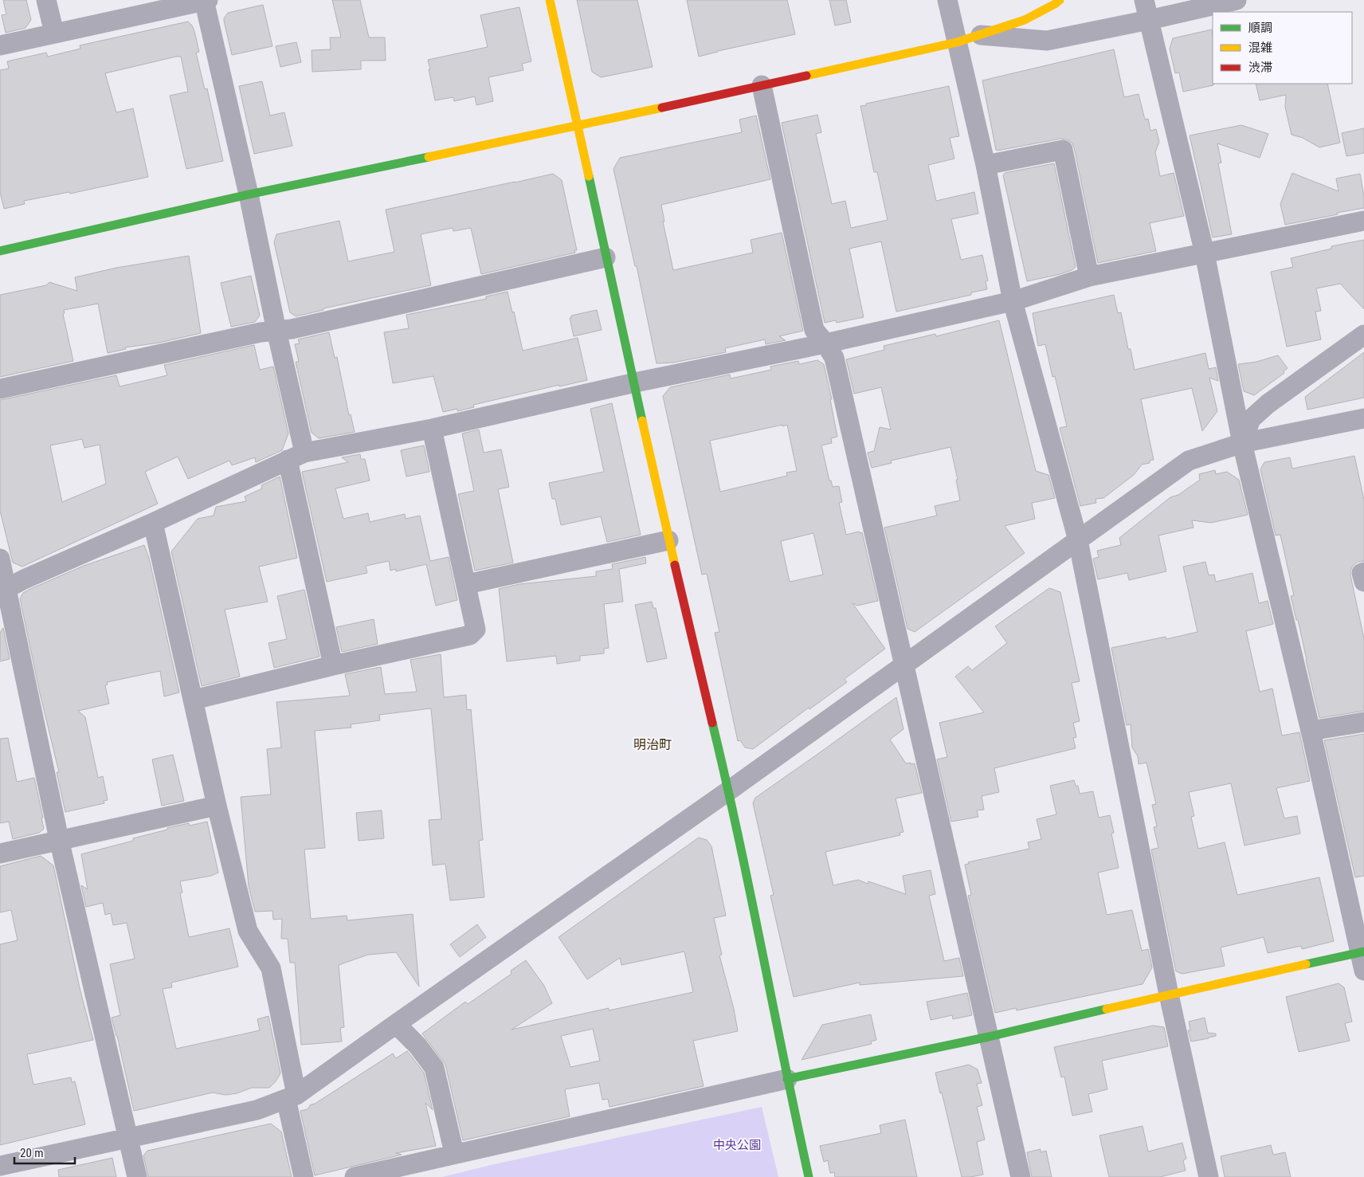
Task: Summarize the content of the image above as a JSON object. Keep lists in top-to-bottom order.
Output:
{
  "districts": ["明治町"],
  "parks": ["中央公園"],
  "legend": ["順調", "混雑", "渋滞"],
  "scale_bar": "20 m"
}
